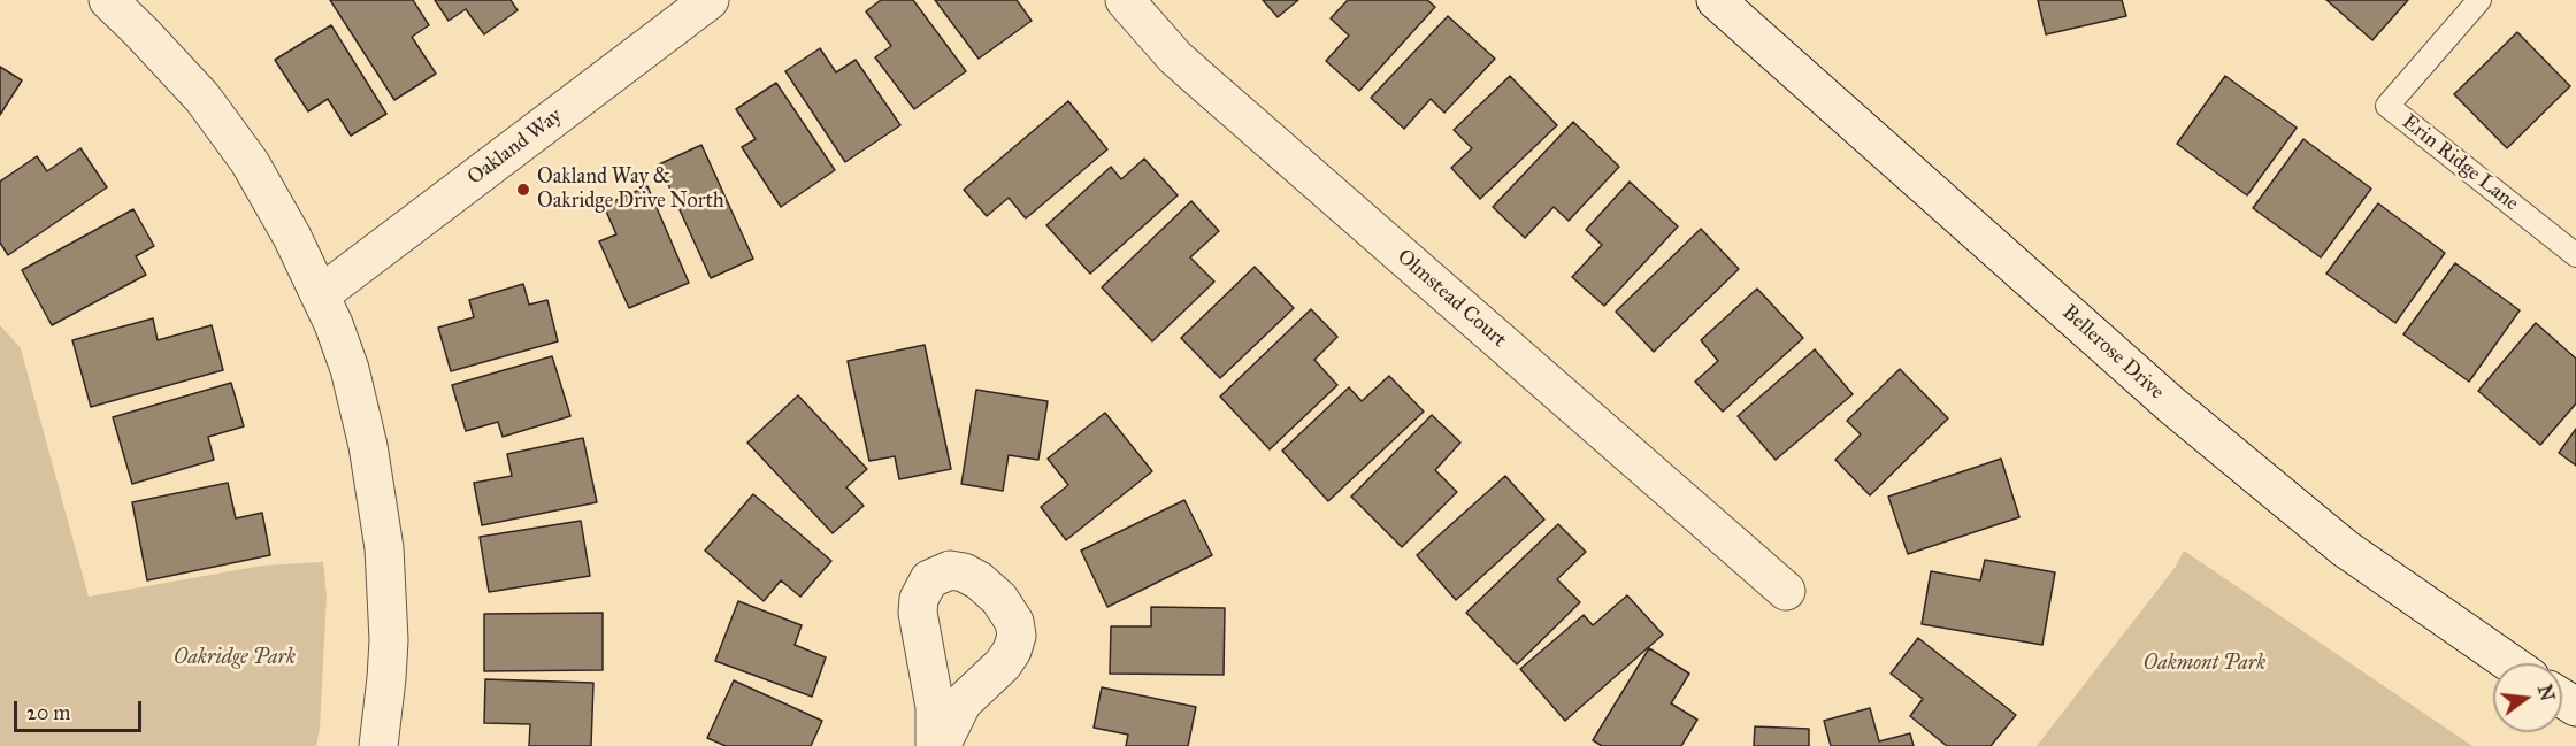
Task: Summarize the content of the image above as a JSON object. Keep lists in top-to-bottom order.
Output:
{
  "streets": {
    "street": ["Oakland Way", "Olmstead Court", "Bellerose Drive"],
    "lane": ["Erin Ridge Lane"]
  },
  "parks": ["Oakridge Park", "Oakmont Park"],
  "places": ["Oakland Way & Oakridge Drive North"],
  "scale_bar": "20 m",
  "north": "right"
}
